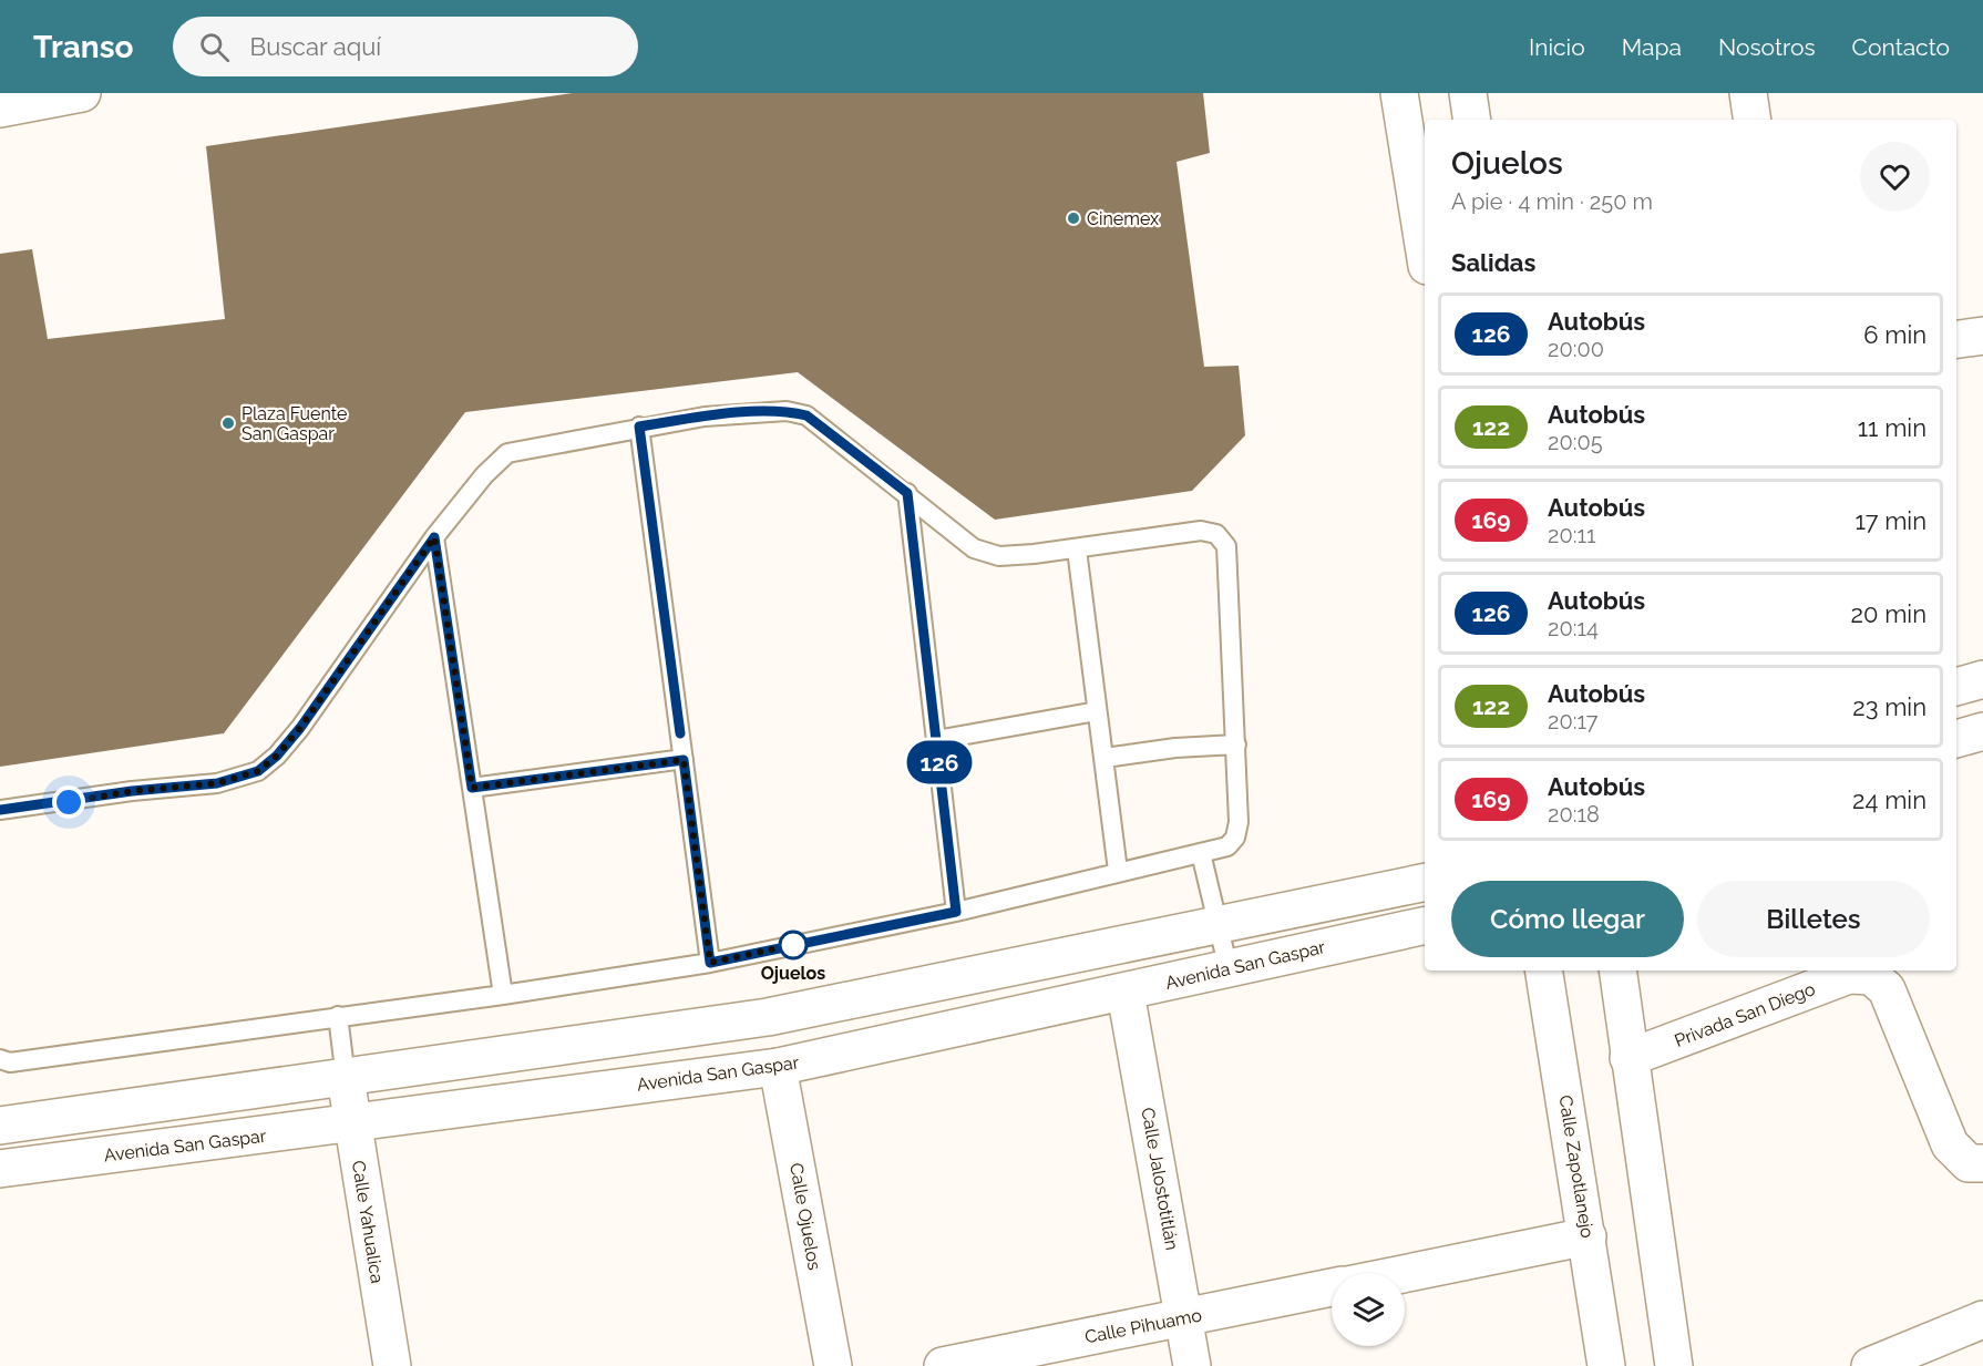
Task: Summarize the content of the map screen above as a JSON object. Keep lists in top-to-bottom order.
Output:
{
  "streets": {
    "street": [
      "Avenida San Gaspar",
      "Privada San Diego",
      "Calle Zapotlanejo",
      "Calle Jalostotitlán",
      "Calle Ojuelos",
      "Calle Yahualica",
      "Calle Pihuamo"
    ]
  },
  "crossings": [
    ["Avenida San Gaspar", "Calle Jalostotitlán"],
    ["Avenida San Gaspar", "Calle Ojuelos"],
    ["Avenida San Gaspar", "Calle Yahualica"],
    ["Calle Jalostotitlán", "Calle Pihuamo"]
  ],
  "places": ["Cinemex", "Plaza Fuente San Gaspar", "Ojuelos"],
  "lines": ["bus line 126"],
  "page": {
    "header": "Transo",
    "search": "Buscar aquí",
    "nav": [
      "Inicio",
      "Mapa",
      "Nosotros",
      "Contacto"
    ],
    "on_map": "126",
    "heading": [
      ["Ojuelos", "A pie · 4 min · 250 m"],
      "Salidas"
    ],
    "list": [
      {
        "mark": "126",
        "name": "Autobús",
        "note": "20:00",
        "value": "6 min"
      },
      {
        "mark": "122",
        "name": "Autobús",
        "note": "20:05",
        "value": "11 min"
      },
      {
        "mark": "169",
        "name": "Autobús",
        "note": "20:11",
        "value": "17 min"
      },
      {
        "mark": "126",
        "name": "Autobús",
        "note": "20:14",
        "value": "20 min"
      },
      {
        "mark": "122",
        "name": "Autobús",
        "note": "20:17",
        "value": "23 min"
      },
      {
        "mark": "169",
        "name": "Autobús",
        "note": "20:18",
        "value": "24 min"
      }
    ],
    "buttons": ["Cómo llegar", "Billetes"]
  }
}
